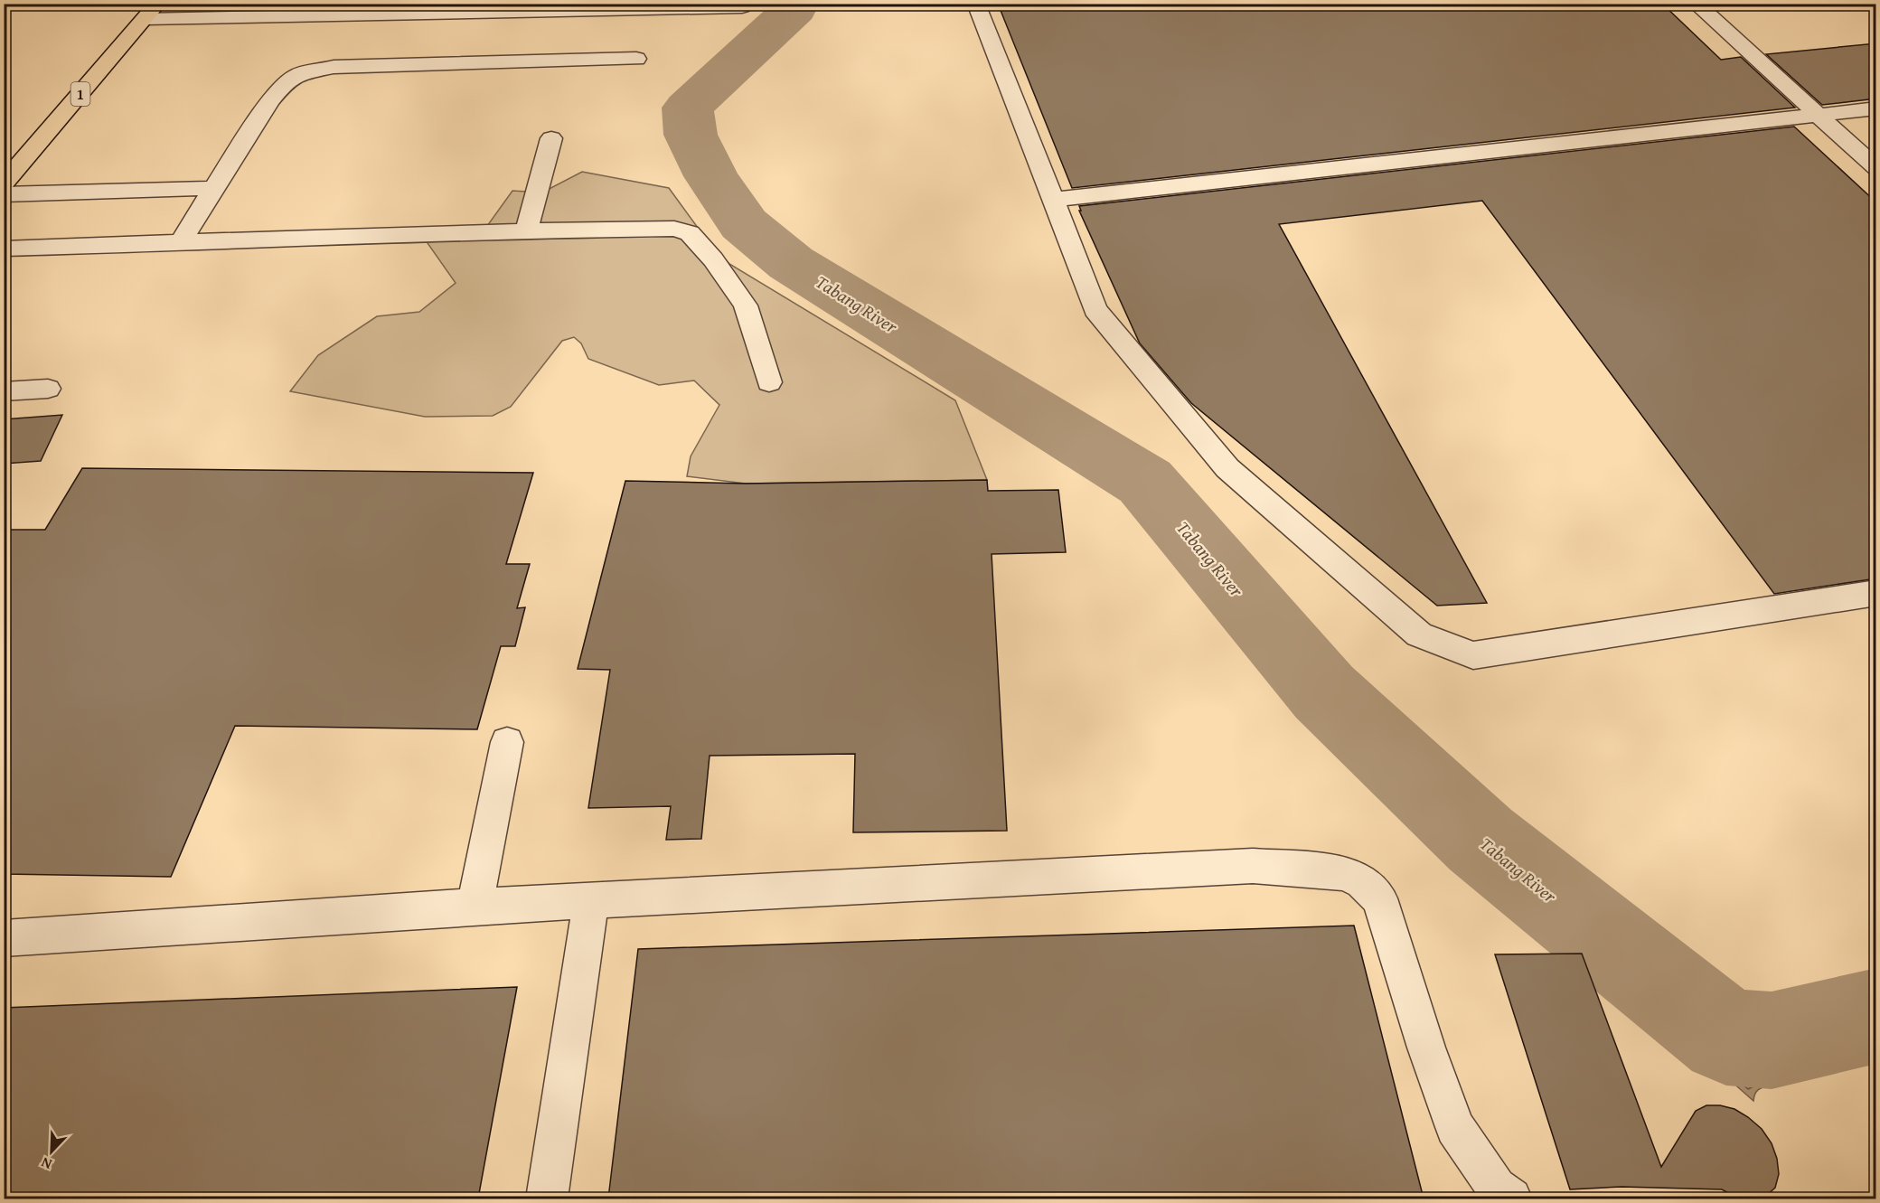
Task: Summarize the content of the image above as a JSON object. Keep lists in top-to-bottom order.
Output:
{
  "streets": {
    "highway": ["1"]
  },
  "water": ["Tabang River"],
  "north": "bottom left"
}
